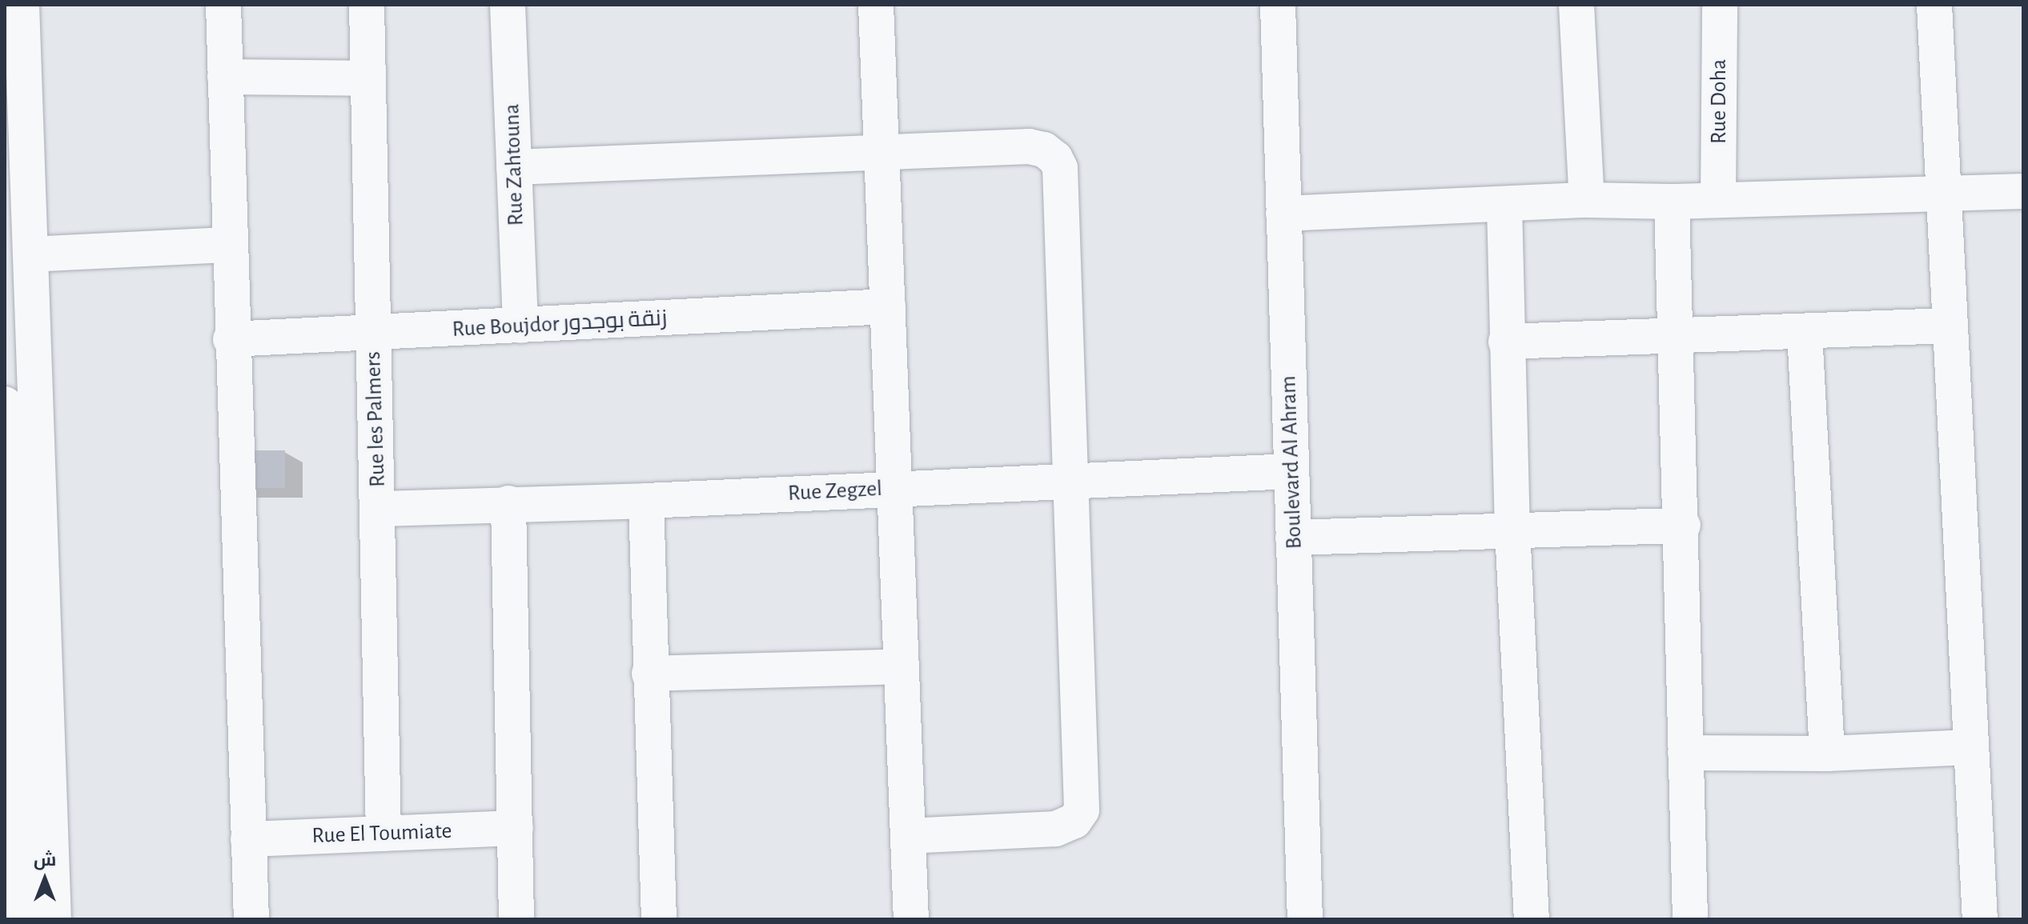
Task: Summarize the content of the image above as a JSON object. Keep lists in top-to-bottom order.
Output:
{
  "streets": {
    "street": [
      "Rue Doha",
      "Rue Zahtouna",
      "Rue Boujdor زنقة بوجدور",
      "Rue les Palmers",
      "Boulevard Al Ahram",
      "Rue Zegzel",
      "Rue El Toumiate"
    ]
  },
  "crossings": [
    ["Rue Zahtouna", "Rue Boujdor زنقة بوجدور"],
    ["Rue Boujdor زنقة بوجدور", "Rue les Palmers"],
    ["Rue les Palmers", "Rue Zegzel"],
    ["Rue les Palmers", "Rue El Toumiate"],
    ["Boulevard Al Ahram", "Rue Zegzel"]
  ],
  "north": "top"
}
